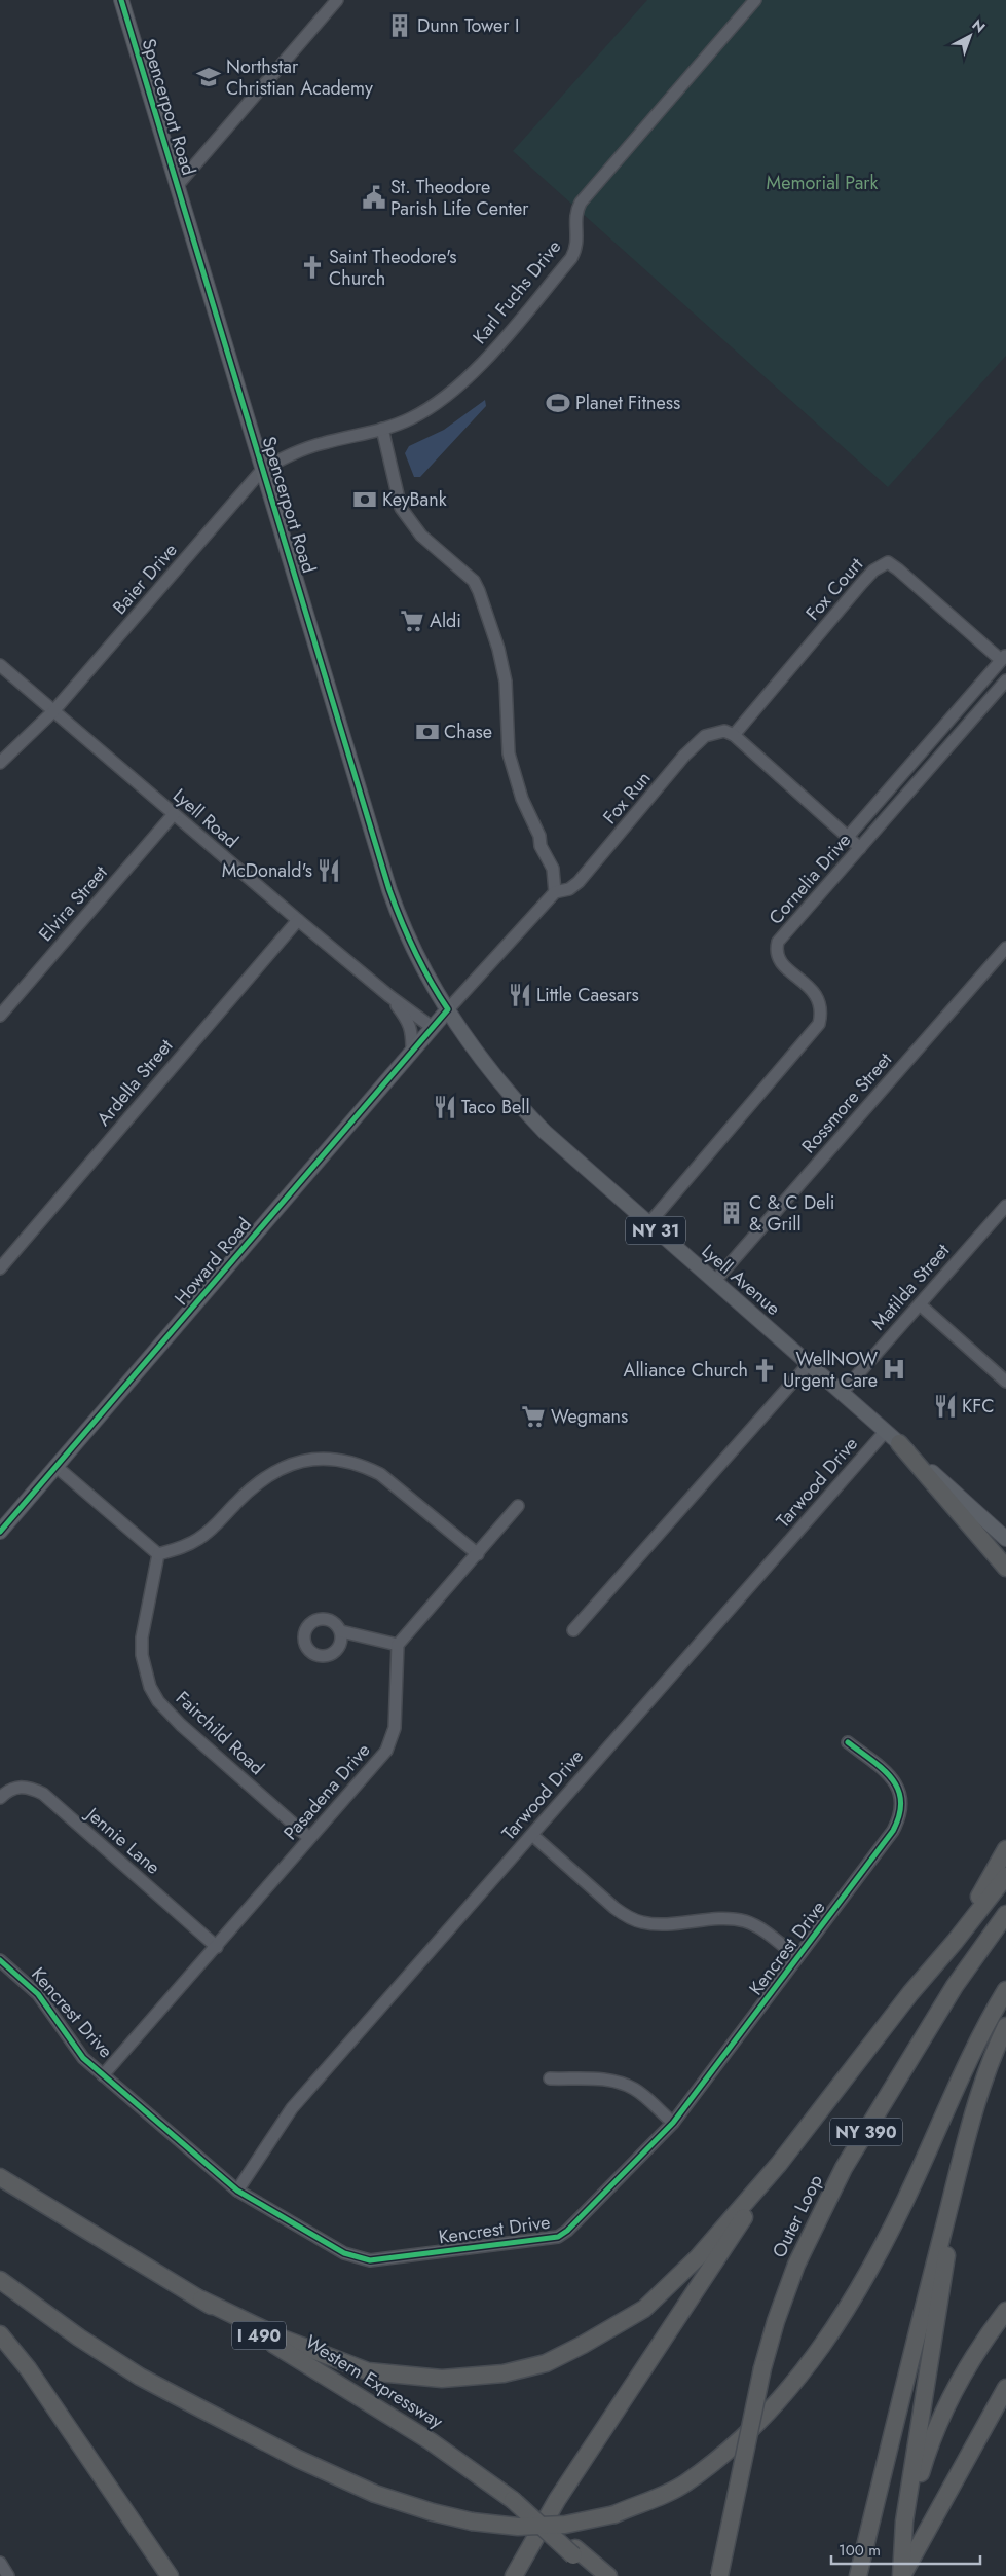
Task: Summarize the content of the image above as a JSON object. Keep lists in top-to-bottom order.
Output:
{
  "streets": {
    "highway": [
      "NY 390",
      "Outer Loop",
      "I 490",
      "Western Expressway"
    ],
    "main road": [
      "Spencerport Road",
      "NY 31",
      "Howard Road",
      "Lyell Avenue"
    ],
    "street": [
      "Karl Fuchs Drive",
      "Baier Drive",
      "Fox Court",
      "Fox Run",
      "Lyell Road",
      "Cornelia Drive",
      "Elvira Street",
      "Ardella Street",
      "Rossmore Street",
      "Matilda Street",
      "Tarwood Drive",
      "Fairchild Road",
      "Pasadena Drive",
      "Jennie Lane",
      "Kencrest Drive"
    ]
  },
  "crossings": [
    ["Spencerport Road", "Karl Fuchs Drive"],
    ["Spencerport Road", "Baier Drive"],
    ["Spencerport Road", "Fox Run"],
    ["Spencerport Road", "Howard Road"],
    ["Spencerport Road", "Lyell Avenue"],
    ["Karl Fuchs Drive", "Baier Drive"],
    ["Baier Drive", "Lyell Road"],
    ["Fox Court", "Fox Run"],
    ["Fox Run", "Howard Road"],
    ["Fox Run", "Lyell Avenue"],
    ["Lyell Road", "Elvira Street"],
    ["Lyell Road", "Ardella Street"],
    ["Lyell Road", "Howard Road"],
    ["Cornelia Drive", "Lyell Avenue"],
    ["Rossmore Street", "Lyell Avenue"],
    ["Howard Road", "Lyell Avenue"],
    ["Lyell Avenue", "Matilda Street"],
    ["Lyell Avenue", "Tarwood Drive"],
    ["Tarwood Drive", "Kencrest Drive"],
    ["Fairchild Road", "Pasadena Drive"],
    ["Pasadena Drive", "Jennie Lane"],
    ["Pasadena Drive", "Kencrest Drive"]
  ],
  "parks": ["Memorial Park"],
  "places": {
    "building": ["Dunn Tower I", "C & C Deli & Grill"],
    "school or university": ["Northstar Christian Academy"],
    "public building": ["St. Theodore Parish Life Center"],
    "church": ["Saint Theodore's Church", "Alliance Church"],
    "sports": ["Planet Fitness"],
    "bank": ["KeyBank", "Chase"],
    "supermarket": ["Aldi", "Wegmans"],
    "restaurant": [
      "McDonald's",
      "Little Caesars",
      "Taco Bell",
      "KFC"
    ],
    "hospital": ["WellNOW Urgent Care"]
  },
  "scale_bar": "100 m",
  "north": "top right"
}
